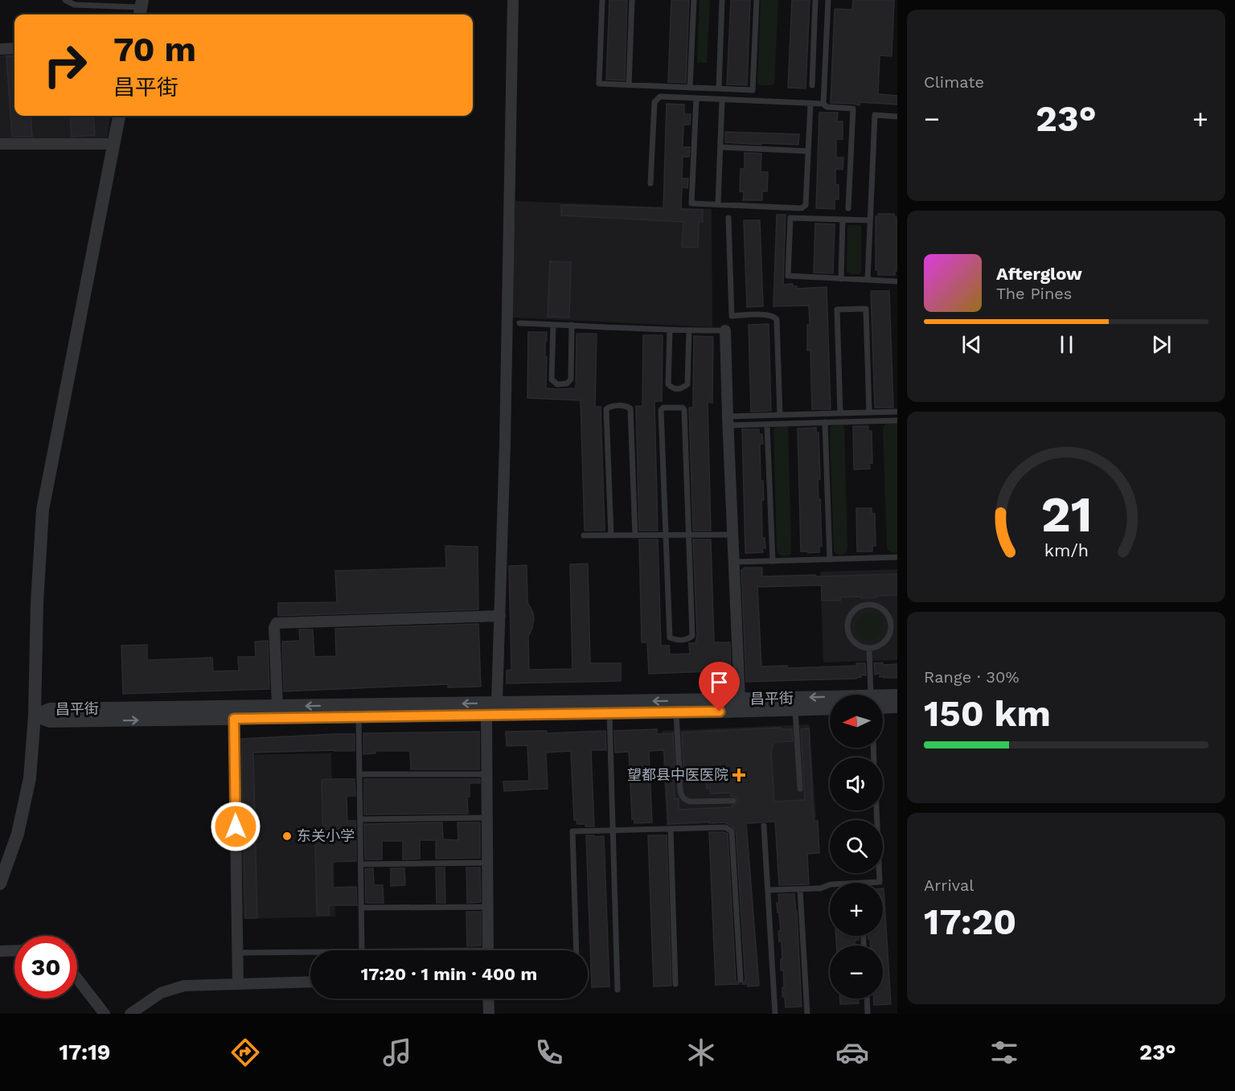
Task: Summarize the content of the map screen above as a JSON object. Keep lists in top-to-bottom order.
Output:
{
  "streets": {
    "street": ["昌平街"]
  },
  "places": {
    "health": ["望都县中医医院"],
    "other": ["东关小学"]
  },
  "north": "left",
  "page": {
    "tile": [
      "Climate",
      ["Range · 30%", "150 km"],
      ["Arrival", "17:20"]
    ],
    "turn": ["70 m", "昌平街"],
    "heat": ["−", "23°", "+"],
    "song": ["Afterglow", "The Pines"],
    "map_buttons": ["+", "−"],
    "limit": "30",
    "trip": "17:20 · 1 min · 400 m",
    "tabs": ["17:19", "23°"],
    "gauge": ["21", "km/h"]
  }
}
